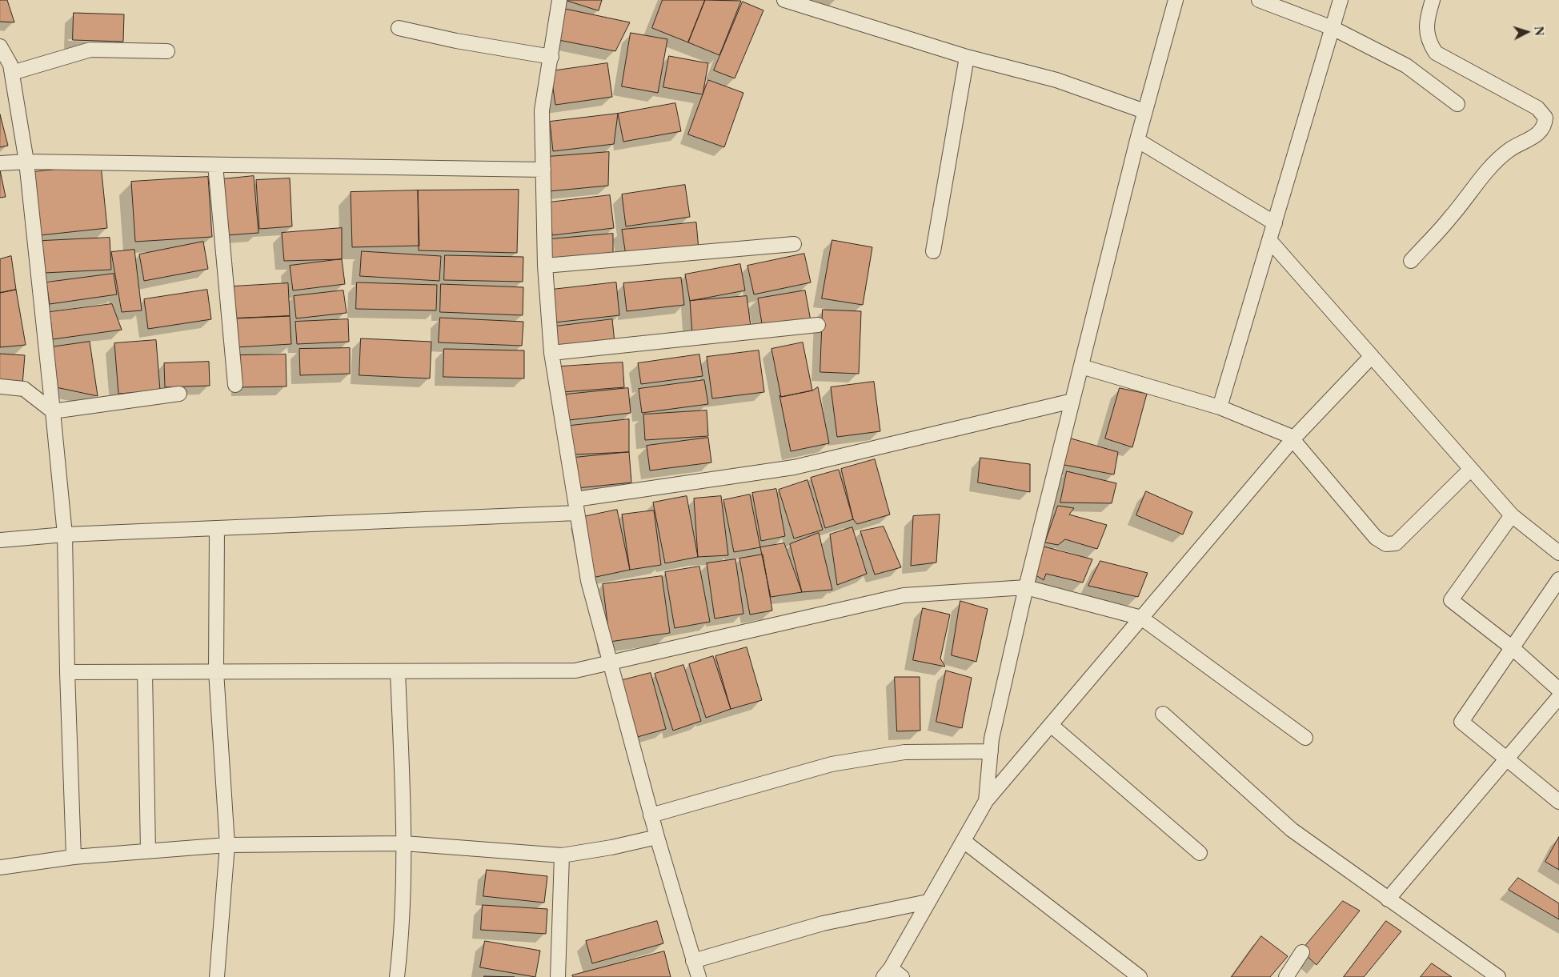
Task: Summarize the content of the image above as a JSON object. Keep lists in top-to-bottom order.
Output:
{
  "north": "right"
}
